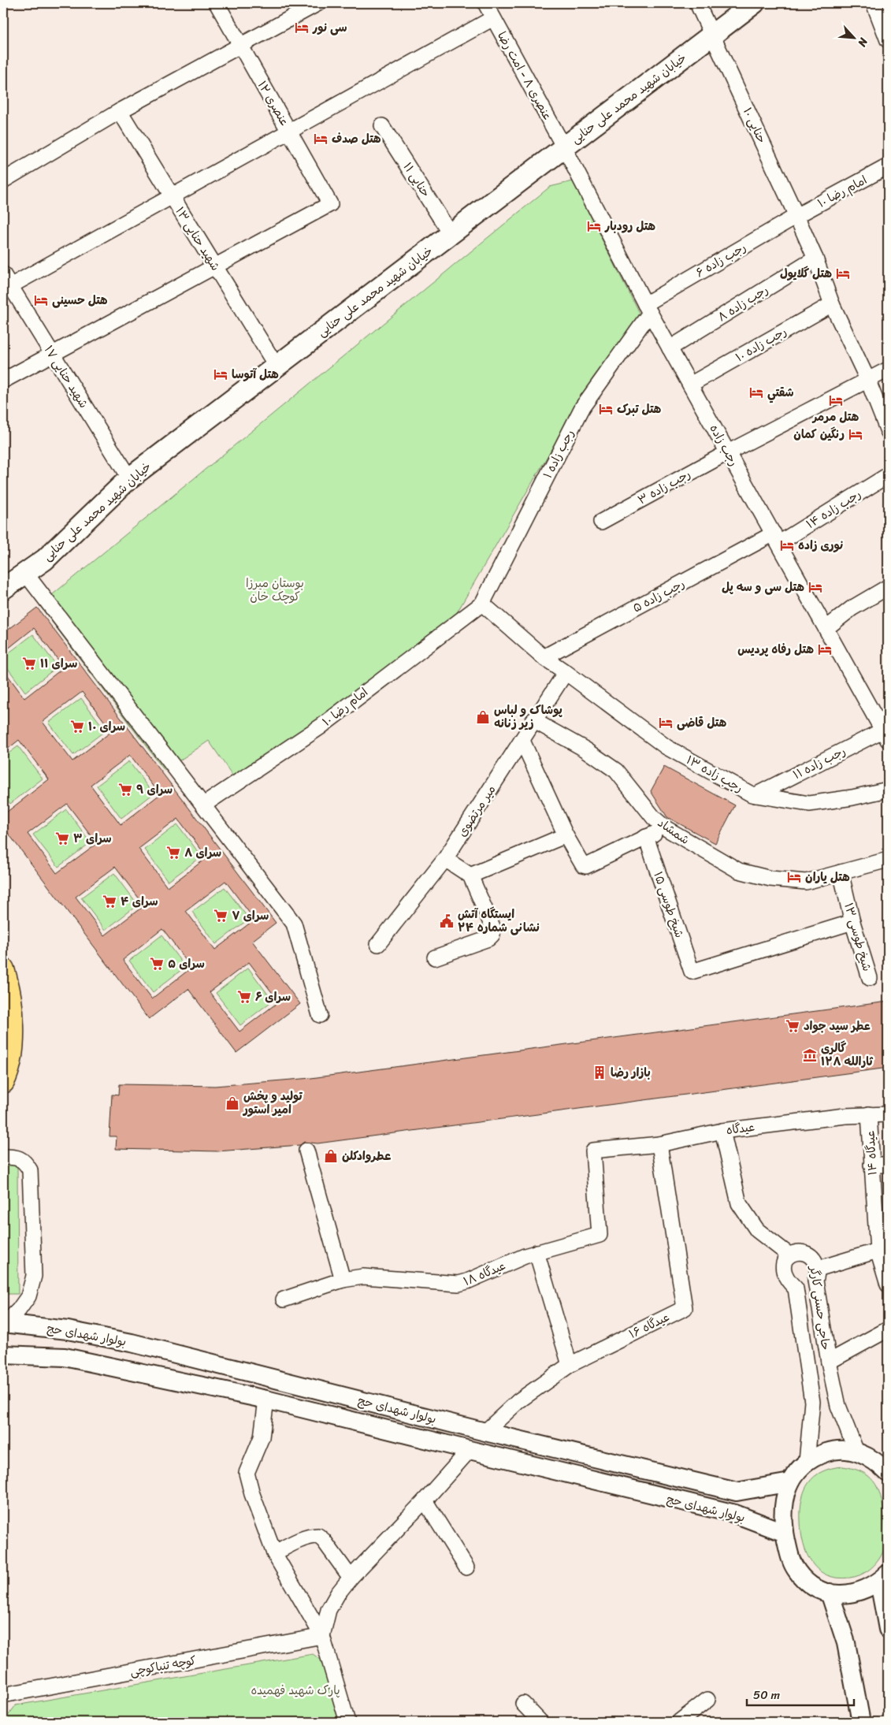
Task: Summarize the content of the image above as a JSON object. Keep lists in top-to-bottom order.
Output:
{
  "streets": {
    "main road": ["خیابان شهید محمد علی حنایی"],
    "street": [
      "عنصری ۸ - امت رضا",
      "عنصری ۱۲",
      "حنایی ۱۰",
      "حنایی ۱۱",
      "امام رضا ۱۰",
      "شهید حنایی ۱۳",
      "رجب زاده ۶",
      "رجب زاده ۸",
      "رجب زاده ۱۰",
      "شهید حنایی ۱۷",
      "رجب زاده",
      "رجب زاده ۱",
      "رجب زاده ۳",
      "رجب زاده ۱۴",
      "رجب زاده ۵",
      "رجب زاده ۱۱",
      "رجب زاده ۱۳",
      "میر مرتضوی",
      "شمشاد",
      "۱۵ شیخ طوسی",
      "شیخ طوسی ۱۳",
      "عیدگاه",
      "عیدگاه ۱۴",
      "عیدگاه ۱۸",
      "حاجی حسنی کارگر",
      "عیدگاه ۱۶",
      "بولوار شهدای حج",
      "کوچه تنباکوچی"
    ]
  },
  "crossings": [
    ["عنصری ۸ - امت رضا", "خیابان شهید محمد علی حنایی"],
    ["عنصری ۸ - امت رضا", "رجب زاده"],
    ["خیابان شهید محمد علی حنایی", "حنایی ۱۰"],
    ["خیابان شهید محمد علی حنایی", "حنایی ۱۱"],
    ["خیابان شهید محمد علی حنایی", "شهید حنایی ۱۳"],
    ["خیابان شهید محمد علی حنایی", "شهید حنایی ۱۷"],
    ["خیابان شهید محمد علی حنایی", "رجب زاده"],
    ["عنصری ۱۲", "شهید حنایی ۱۳"],
    ["حنایی ۱۰", "امام رضا ۱۰"],
    ["حنایی ۱۰", "رجب زاده ۶"],
    ["حنایی ۱۰", "رجب زاده ۸"],
    ["حنایی ۱۰", "رجب زاده ۱۰"],
    ["حنایی ۱۰", "رجب زاده ۳"],
    ["امام رضا ۱۰", "رجب زاده ۶"],
    ["امام رضا ۱۰", "رجب زاده ۱"],
    ["امام رضا ۱۰", "رجب زاده ۱۳"],
    ["رجب زاده ۶", "رجب زاده"],
    ["رجب زاده ۶", "رجب زاده ۱"],
    ["رجب زاده ۸", "رجب زاده"],
    ["رجب زاده ۱۰", "رجب زاده"],
    ["رجب زاده", "رجب زاده ۱"],
    ["رجب زاده", "رجب زاده ۳"],
    ["رجب زاده", "رجب زاده ۱۴"],
    ["رجب زاده", "رجب زاده ۵"],
    ["رجب زاده", "رجب زاده ۱۱"],
    ["رجب زاده ۱", "رجب زاده ۱۳"],
    ["رجب زاده ۱۴", "رجب زاده ۵"],
    ["رجب زاده ۵", "رجب زاده ۱۳"],
    ["رجب زاده ۱۱", "رجب زاده ۱۳"],
    ["رجب زاده ۱۳", "میر مرتضوی"],
    ["میر مرتضوی", "شمشاد"],
    ["شمشاد", "شیخ طوسی ۱۳"],
    ["۱۵ شیخ طوسی", "شیخ طوسی ۱۳"],
    ["عیدگاه", "عیدگاه ۱۴"],
    ["عیدگاه", "عیدگاه ۱۸"],
    ["عیدگاه", "عیدگاه ۱۶"],
    ["عیدگاه ۱۶", "بولوار شهدای حج"]
  ],
  "parks": ["بوستان میرزا کوچک خان", "پارک شهید فهمیده"],
  "places": {
    "hotel": [
      "سی نور",
      "هتل صدف",
      "هتل رودبار",
      "هتل گلایول",
      "هتل حسینی",
      "هتل آتوسا",
      "شقتي",
      "هتل مرمر",
      "هتل تبرک",
      "رنگین کمان",
      "نورى زاده",
      "هتل سی و سه پل",
      "هتل رفاه پردیس",
      "هتل قاضی",
      "هتل یاران"
    ],
    "supermarket": [
      "سرای ۱۱",
      "سرای ۱۰",
      "سرای ۹",
      "سرای ۳",
      "سرای ۸",
      "سرای ۴",
      "سرای ۷",
      "سرای ۵",
      "سرای ۶",
      "عطر سید جواد"
    ],
    "shop": ["پوشاک و لباس زیر زنانه", "تولید و پخش امیر استور", "عطروادکلن"],
    "public building": ["ایستگاه آتش نشانی شماره ۲۴"],
    "museum": ["گالری ثارالله ۱۲۸"],
    "building": ["بازار رضا"]
  },
  "scale_bar": "50 m",
  "north": "bottom right"
}
